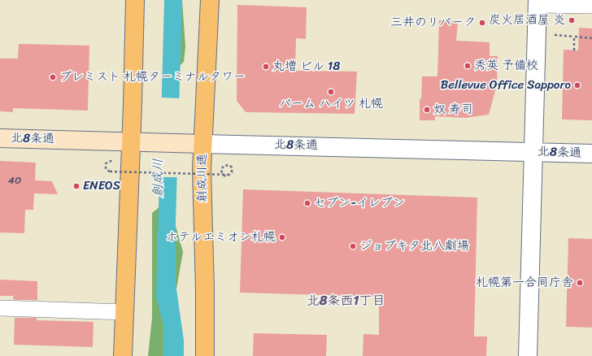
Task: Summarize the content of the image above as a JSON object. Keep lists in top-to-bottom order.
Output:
{
  "streets": {
    "highway": ["創成川通"],
    "main road": ["北8条通"]
  },
  "crossings": [
    ["北8条通", "創成川通"]
  ],
  "districts": ["北8条西1丁目"],
  "water": ["創成川"],
  "places": [
    "炭火居酒屋 炎",
    "三井のリパーク",
    "秀英 予備校",
    "丸増 ビル 18",
    "プレミスト 札幌ターミナルタワー",
    "Bellevue Office Sapporo",
    "バーム ハイツ 札幌",
    "奴 寿司",
    "ENEOS",
    "セブン-イレブン",
    "ホテルエミオン札幌",
    "ジョブキタ北八劇場",
    "札幌第一合同庁舎"
  ],
  "house_numbers": ["40"]
}
